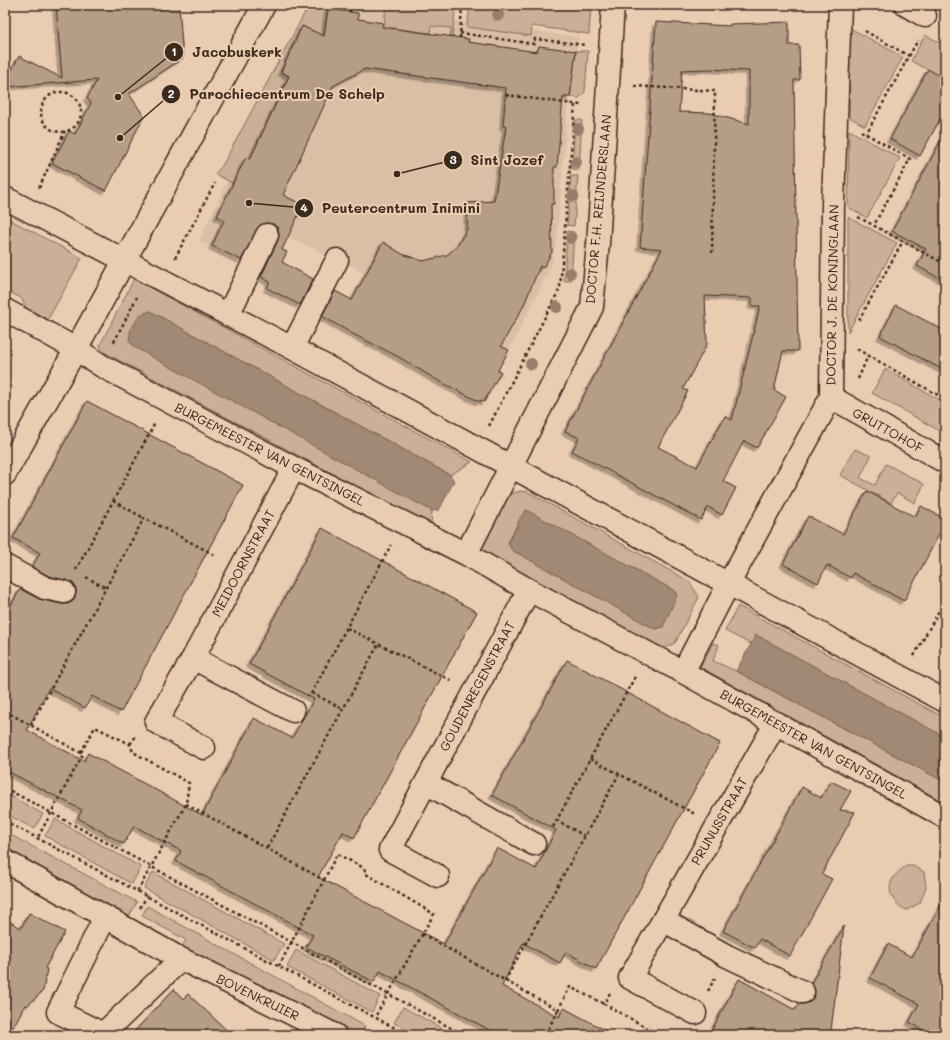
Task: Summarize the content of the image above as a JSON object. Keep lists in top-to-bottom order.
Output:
{
  "streets": {
    "street": [
      "DOCTOR F.H. REIJNDERSLAAN",
      "DOCTOR J. DE KONINGLAAN",
      "GRUTTOHOF",
      "BURGEMEESTER VAN GENTSINGEL",
      "MEIDOORNSTRAAT",
      "GOUDENREGENSTRAAT",
      "PRUNUSSTRAAT",
      "BOVENKRUIER"
    ]
  },
  "crossings": [
    ["DOCTOR J. DE KONINGLAAN", "GRUTTOHOF"],
    ["BURGEMEESTER VAN GENTSINGEL", "MEIDOORNSTRAAT"],
    ["BURGEMEESTER VAN GENTSINGEL", "GOUDENREGENSTRAAT"],
    ["BURGEMEESTER VAN GENTSINGEL", "PRUNUSSTRAAT"]
  ],
  "places": [
    "Jacobuskerk",
    "Parochiecentrum De Schelp",
    "Sint Jozef",
    "Peutercentrum Inimini"
  ]
}
